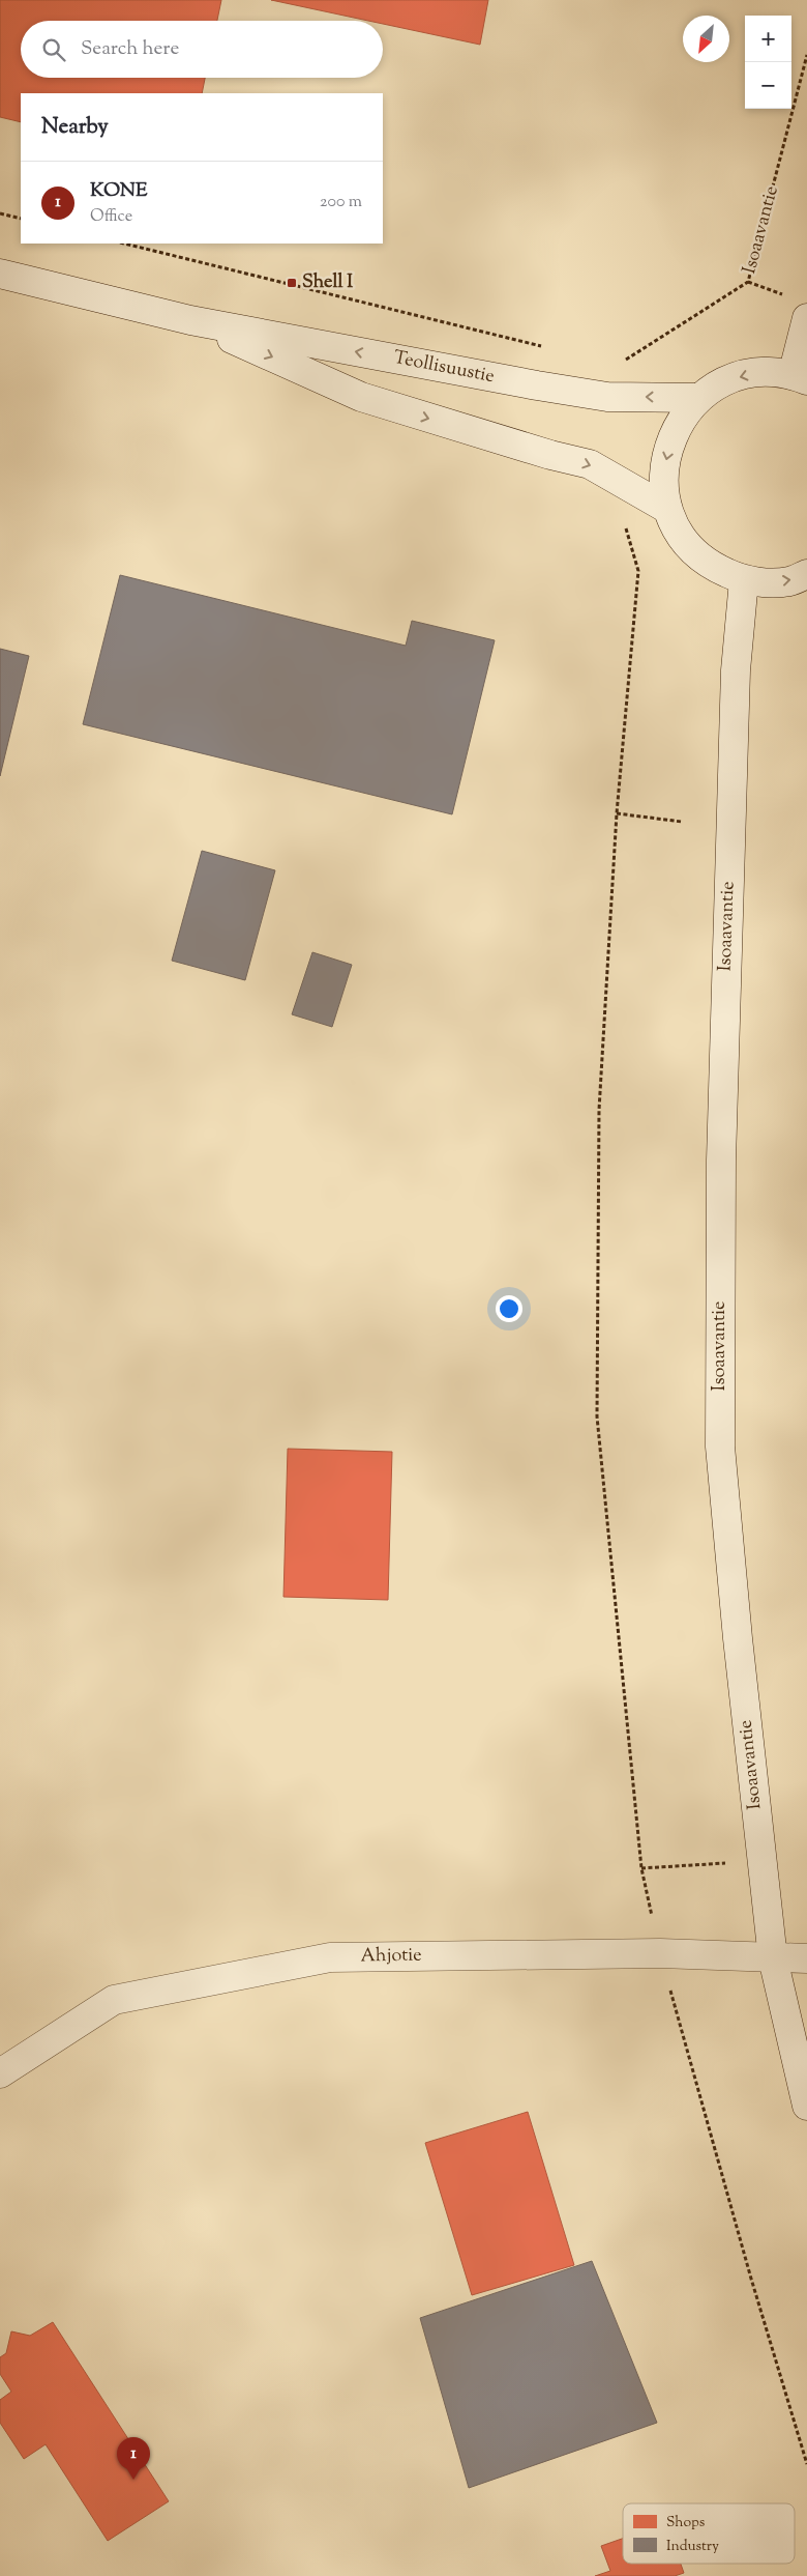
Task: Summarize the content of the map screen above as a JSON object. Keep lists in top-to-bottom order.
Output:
{
  "streets": {
    "street": ["Isoaavantie", "Teollisuustie", "Ahjotie"]
  },
  "crossings": [
    ["Isoaavantie", "Teollisuustie"],
    ["Isoaavantie", "Ahjotie"]
  ],
  "places": {
    "transit": ["Shell I"]
  },
  "legend": ["Shops", "Industry"],
  "north": "bottom left",
  "page": {
    "map_buttons": ["+", "−"],
    "search": "Search here",
    "heading": "Nearby",
    "list": [
      {
        "mark": "1",
        "name": "KONE",
        "note": "Office",
        "value": "200 m"
      }
    ],
    "pins": "1"
  }
}
